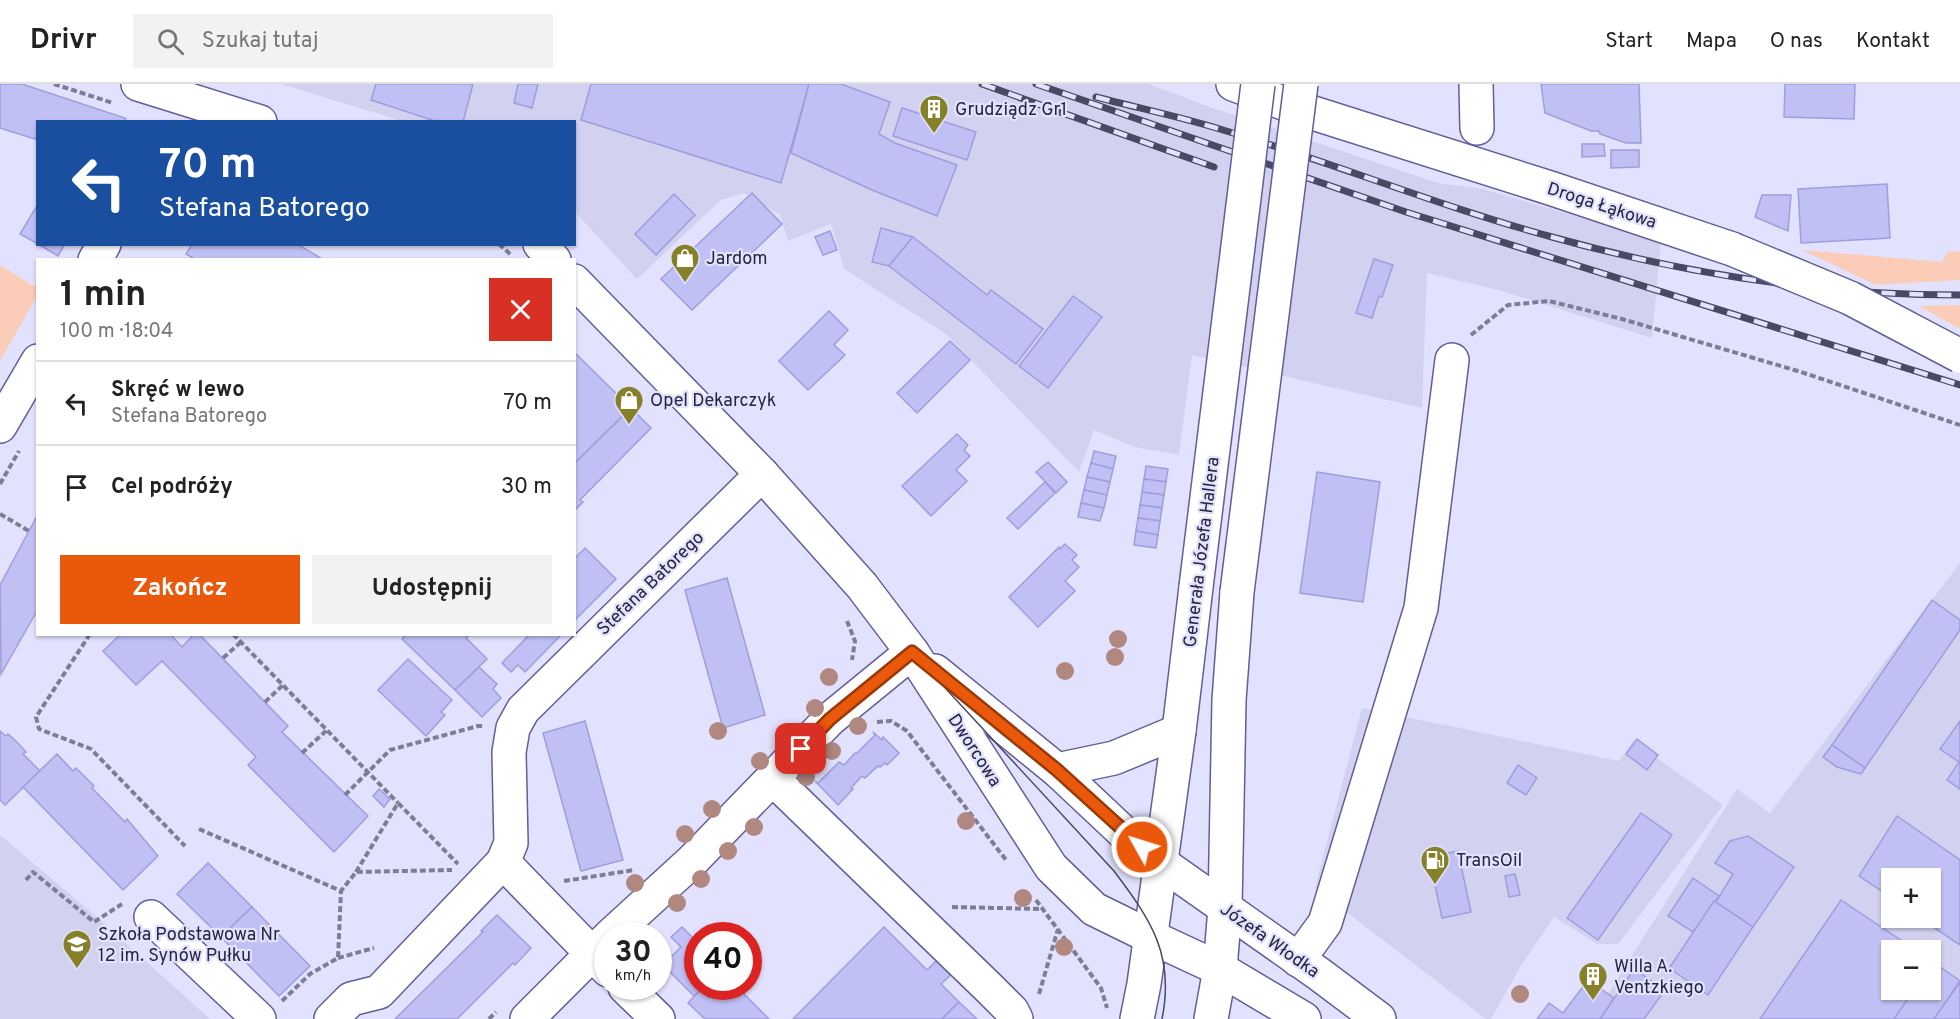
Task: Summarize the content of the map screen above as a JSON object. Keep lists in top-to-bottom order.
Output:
{
  "streets": {
    "street": [
      "Droga Łąkowa",
      "Generała Józefa Hallera",
      "Stefana Batorego",
      "Dworcowa",
      "Józefa Włodka"
    ]
  },
  "crossings": [
    ["Generała Józefa Hallera", "Dworcowa"],
    ["Generała Józefa Hallera", "Józefa Włodka"],
    ["Dworcowa", "Józefa Włodka"]
  ],
  "places": {
    "building": ["Grudziądz Gr1", "Willa A. Ventzkiego"],
    "shop": ["Jardom", "Opel Dekarczyk"],
    "fuel station": ["TransOil"],
    "school or university": ["Szkoła Podstawowa Nr 12 im. Synów Pułku"]
  },
  "page": {
    "header": "Drivr",
    "search": "Szukaj tutaj",
    "nav": [
      "Start",
      "Mapa",
      "O nas",
      "Kontakt"
    ],
    "turn": ["70 m", "Stefana Batorego"],
    "heading": ["1 min", "100 m · 18:04"],
    "list": [
      {
        "name": "Skręć w lewo",
        "note": "Stefana Batorego",
        "value": "70 m"
      },
      {
        "name": "Cel podróży",
        "value": "30 m"
      }
    ],
    "buttons": ["Zakończ", "Udostępnij"],
    "map_buttons": ["+", "−"],
    "speed": "30 km/h",
    "limit": "40"
  }
}
